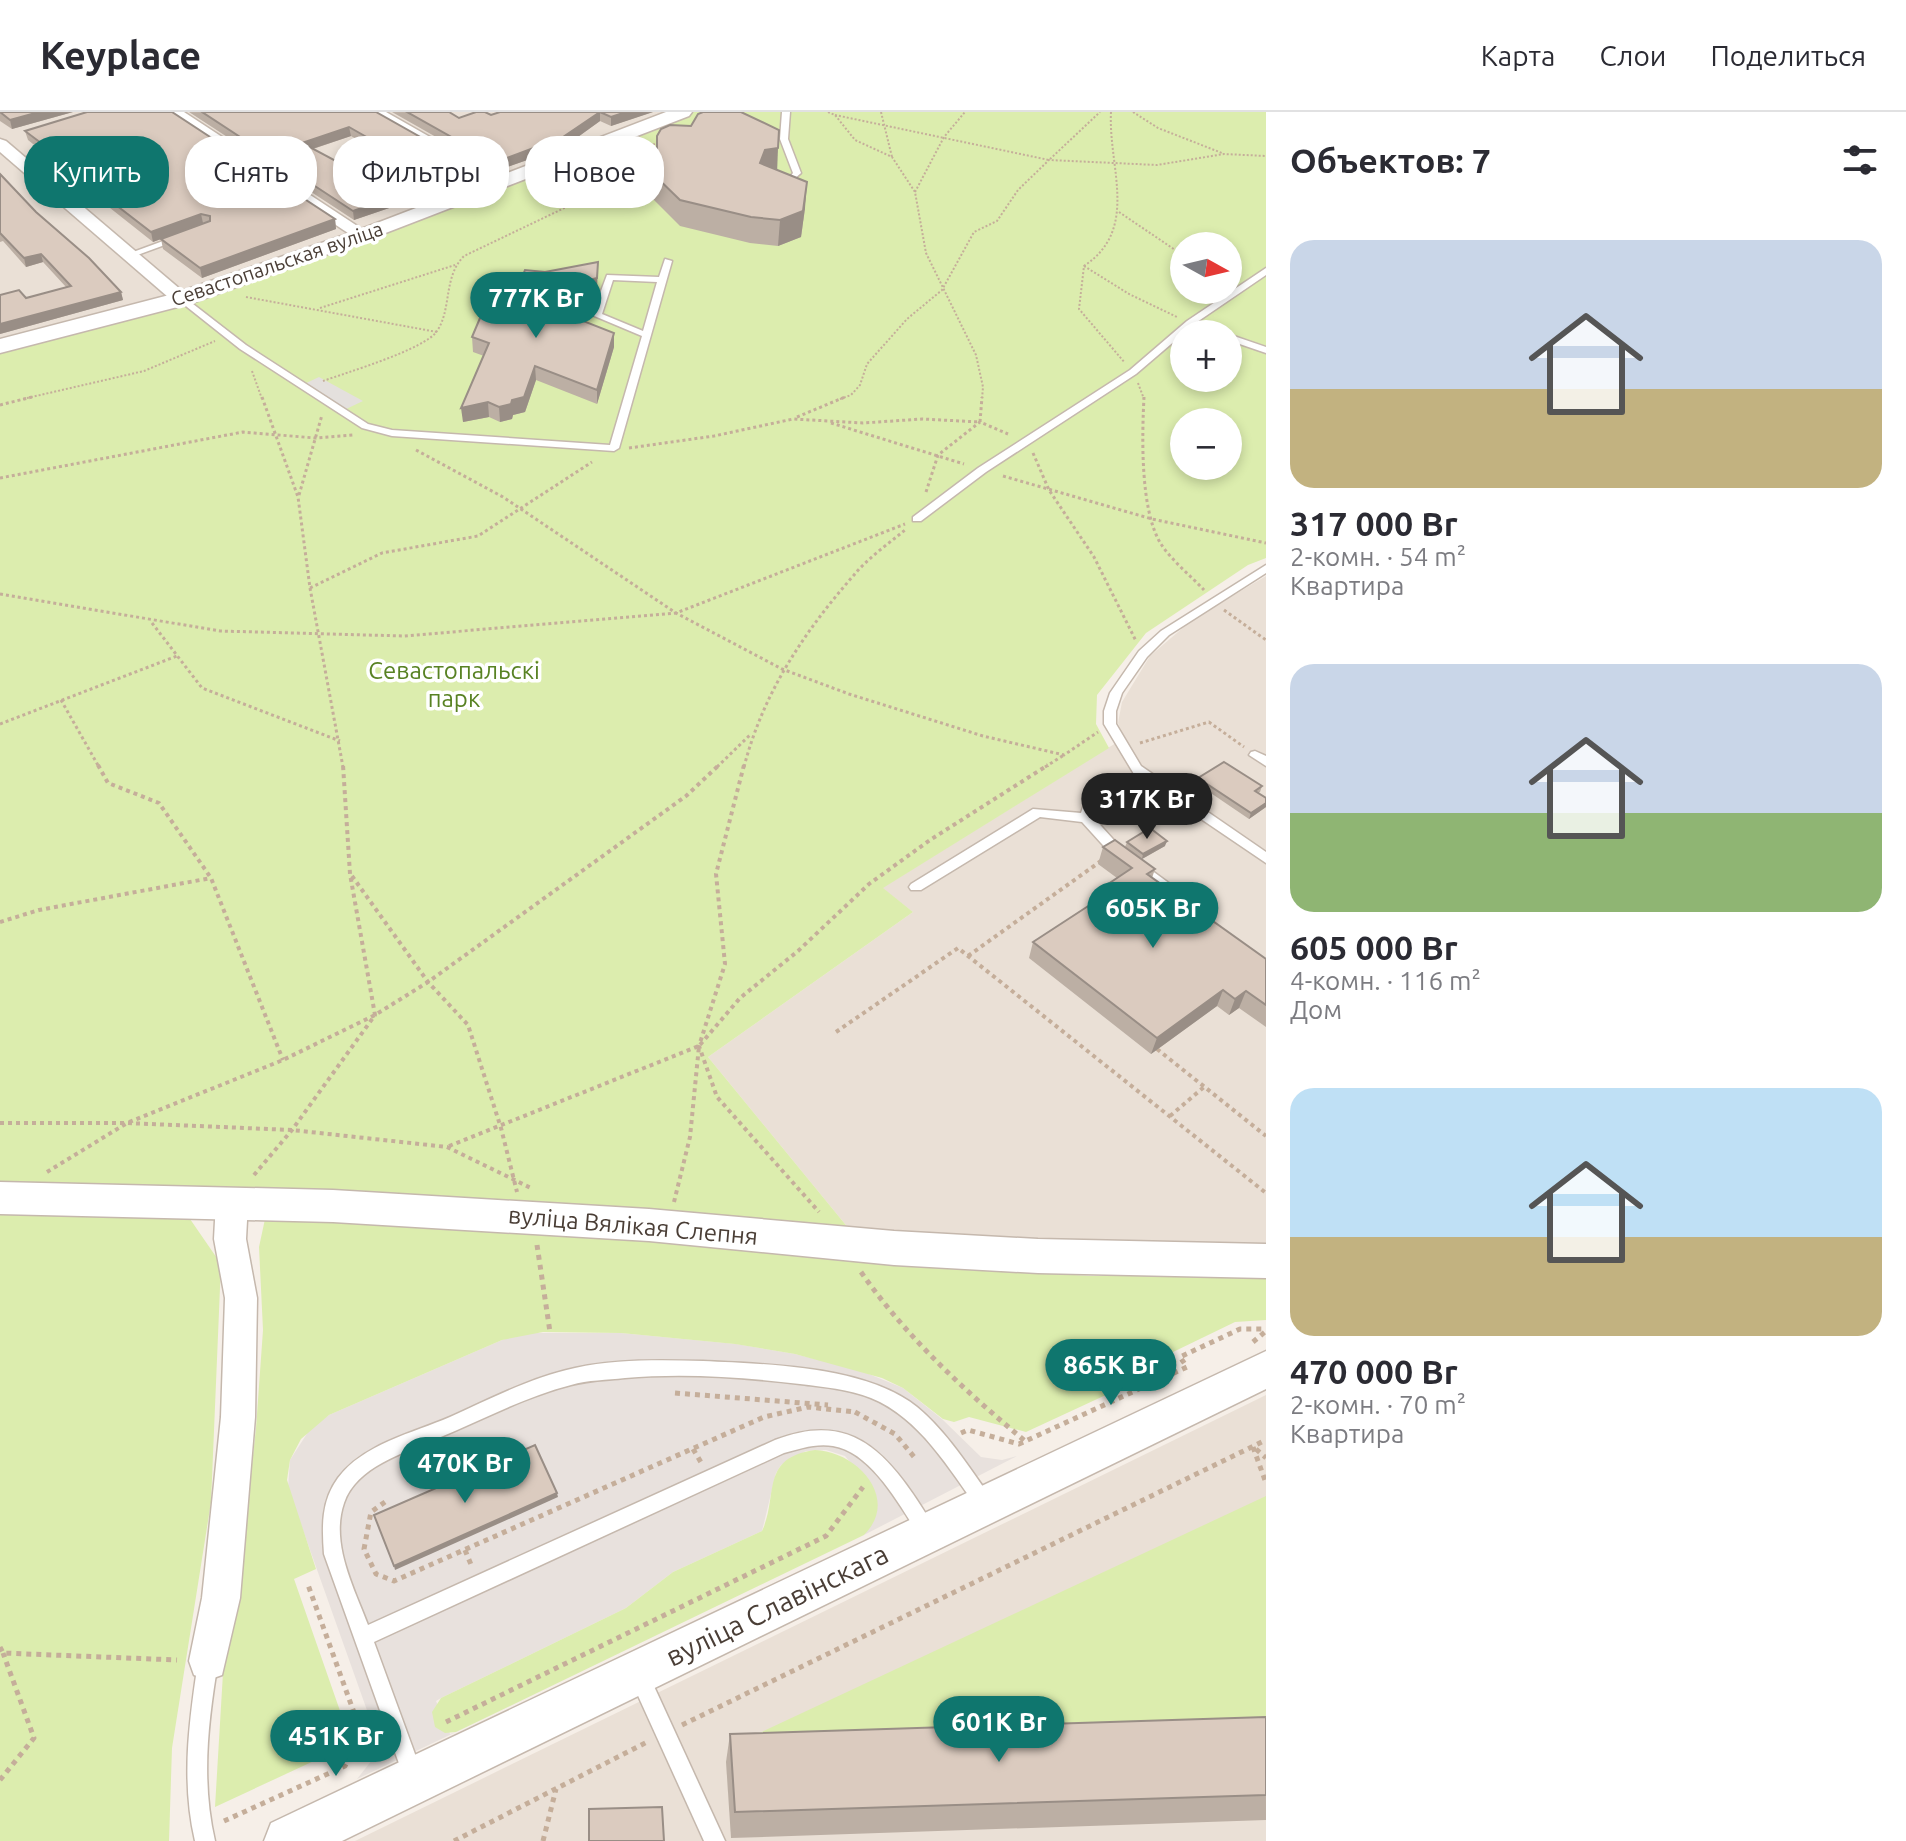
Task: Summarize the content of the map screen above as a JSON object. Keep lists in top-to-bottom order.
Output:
{
  "streets": {
    "street": ["Севастопальская вуліца", "вуліца Вялікая Слепня", "вуліца Славінскага"]
  },
  "parks": ["Севастопальскі парк"],
  "north": "right",
  "page": {
    "header": "Keyplace",
    "nav": ["Карта", "Слои", "Поделиться"],
    "heading": "Объектов: 7",
    "chip": [
      "Купить",
      "Снять",
      "Фильтры",
      "Новое"
    ],
    "list": [
      {
        "name": "317 000 Br",
        "note": "2-комн. · 54 m² · Квартира"
      },
      {
        "name": "605 000 Br",
        "note": "4-комн. · 116 m² · Дом"
      },
      {
        "name": "470 000 Br",
        "note": "2-комн. · 70 m² · Квартира"
      }
    ],
    "map_buttons": ["+", "−"],
    "price": [
      "777K Br",
      "317K Br",
      "605K Br",
      "865K Br",
      "470K Br",
      "601K Br",
      "451K Br"
    ]
  }
}
